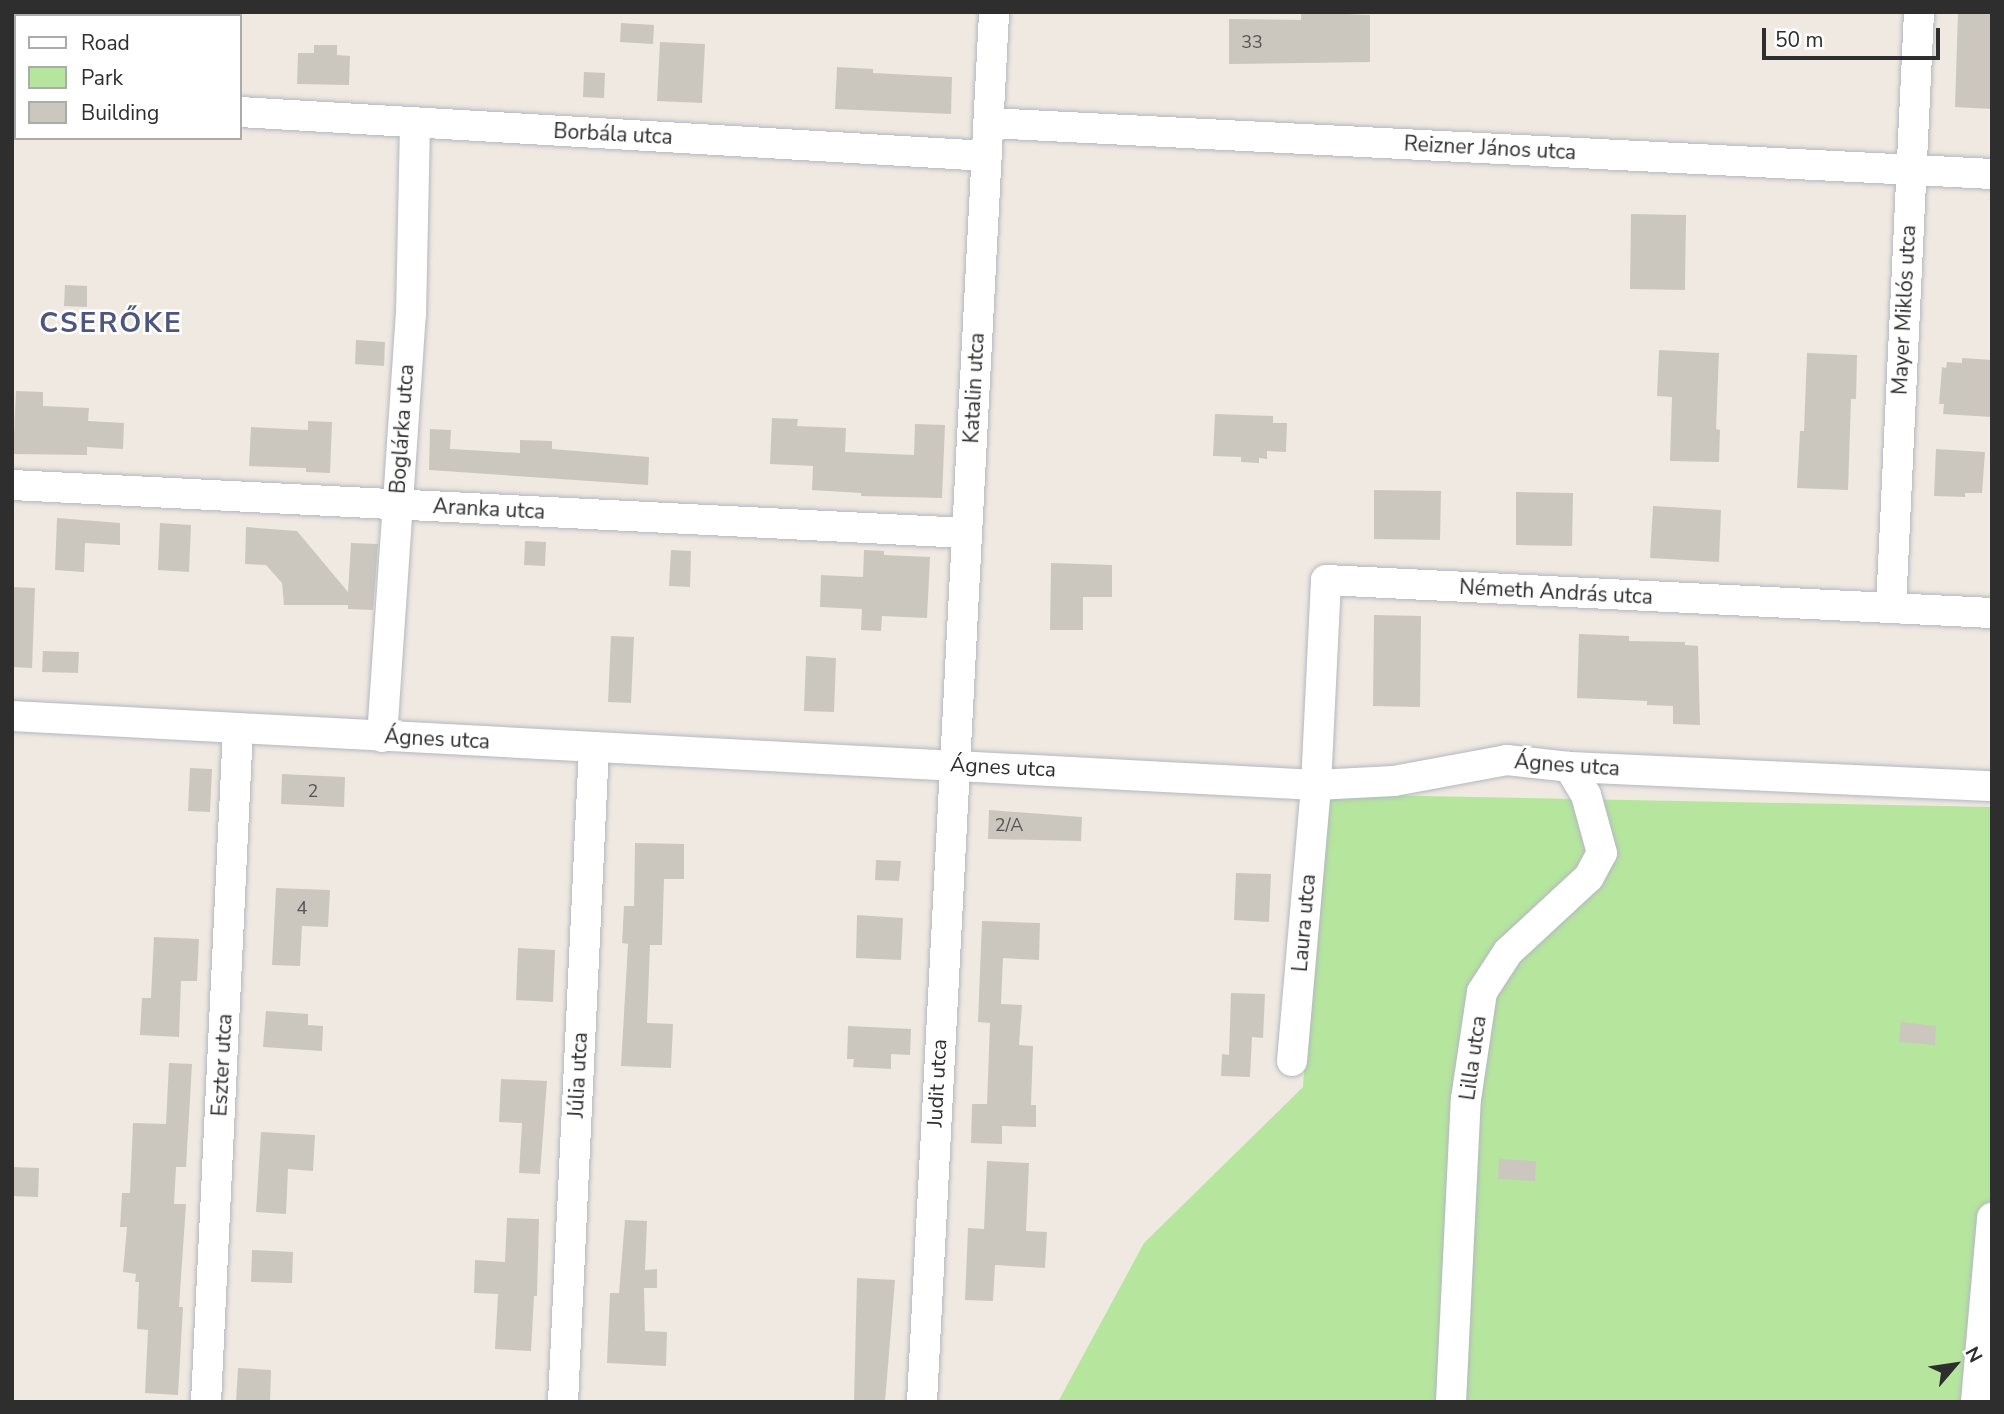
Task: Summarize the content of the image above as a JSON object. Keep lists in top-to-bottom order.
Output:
{
  "streets": {
    "street": [
      "Borbála utca",
      "Reizner János utca",
      "Mayer Miklós utca",
      "Katalin utca",
      "Boglárka utca",
      "Aranka utca",
      "Németh András utca",
      "Ágnes utca",
      "Laura utca",
      "Lilla utca",
      "Eszter utca",
      "Júlia utca",
      "Judit utca"
    ]
  },
  "crossings": [
    ["Borbála utca", "Katalin utca"],
    ["Borbála utca", "Boglárka utca"],
    ["Reizner János utca", "Mayer Miklós utca"],
    ["Reizner János utca", "Katalin utca"],
    ["Mayer Miklós utca", "Németh András utca"],
    ["Katalin utca", "Aranka utca"],
    ["Katalin utca", "Ágnes utca"],
    ["Katalin utca", "Judit utca"],
    ["Boglárka utca", "Aranka utca"],
    ["Boglárka utca", "Ágnes utca"],
    ["Németh András utca", "Ágnes utca"],
    ["Németh András utca", "Laura utca"],
    ["Ágnes utca", "Laura utca"],
    ["Ágnes utca", "Lilla utca"],
    ["Ágnes utca", "Eszter utca"],
    ["Ágnes utca", "Júlia utca"],
    ["Ágnes utca", "Judit utca"]
  ],
  "districts": ["CSERŐKE"],
  "house_numbers": [
    "33",
    "2",
    "2/A",
    "4"
  ],
  "legend": ["Road", "Park", "Building"],
  "scale_bar": "50 m",
  "north": "top right"
}
